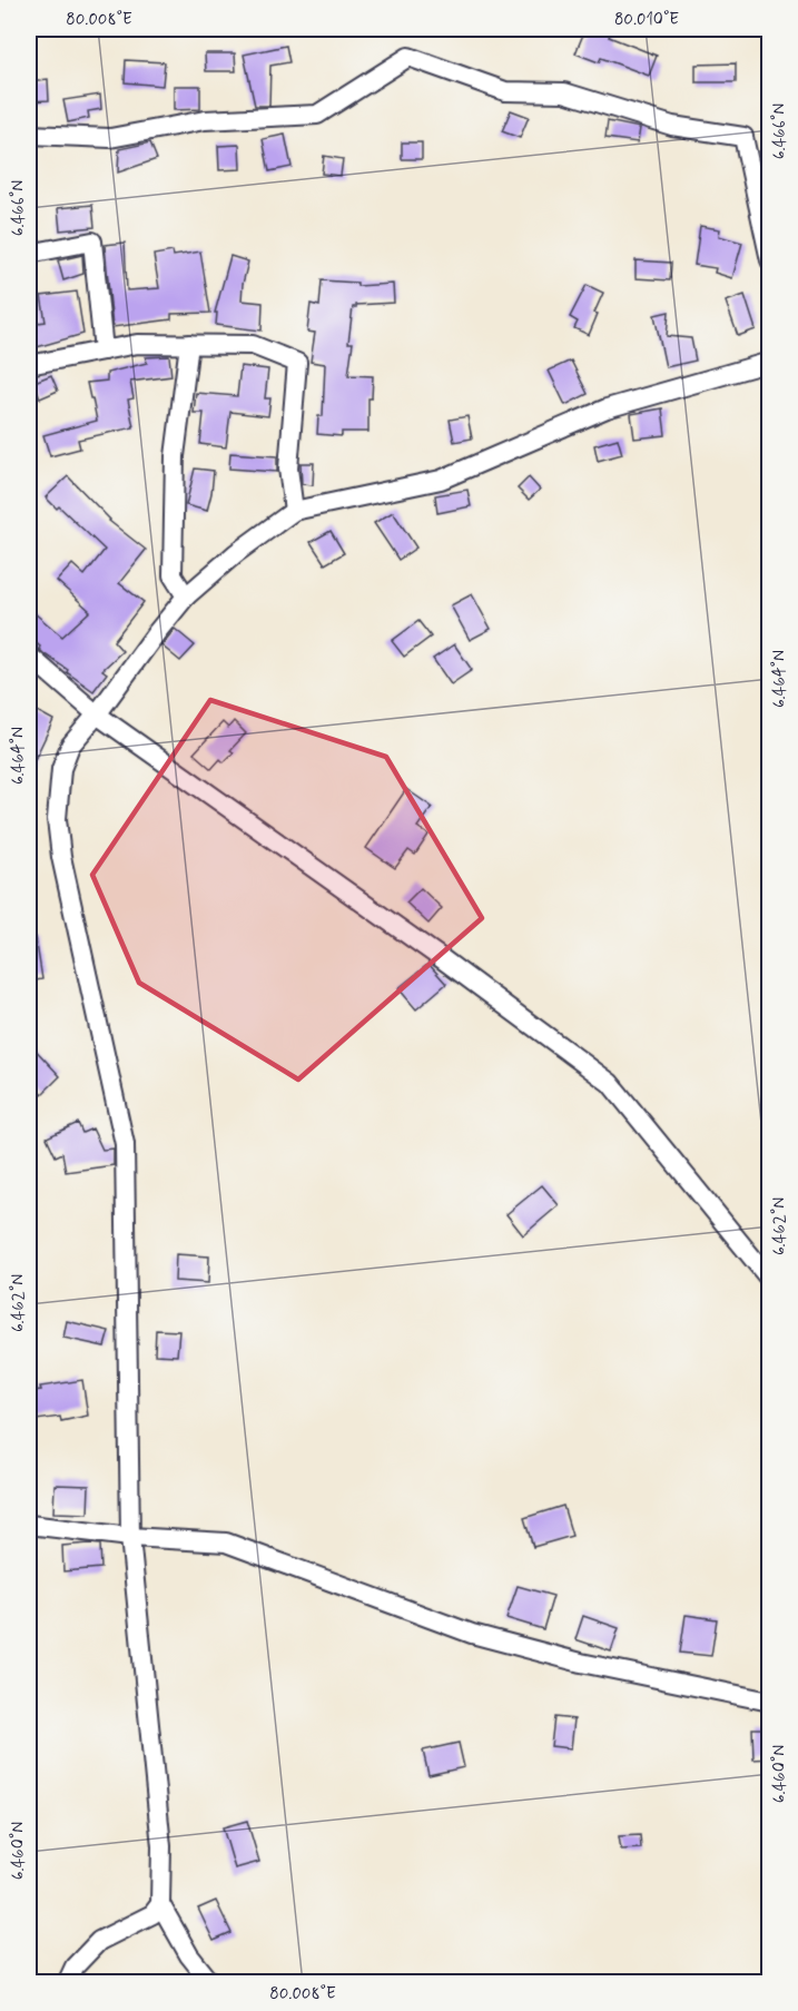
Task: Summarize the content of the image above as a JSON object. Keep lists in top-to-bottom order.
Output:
{
  "coordinates": [
    "80.008°E",
    "80.010°E",
    "6.466°N",
    "6.464°N",
    "6.462°N",
    "6.460°N"
  ]
}
